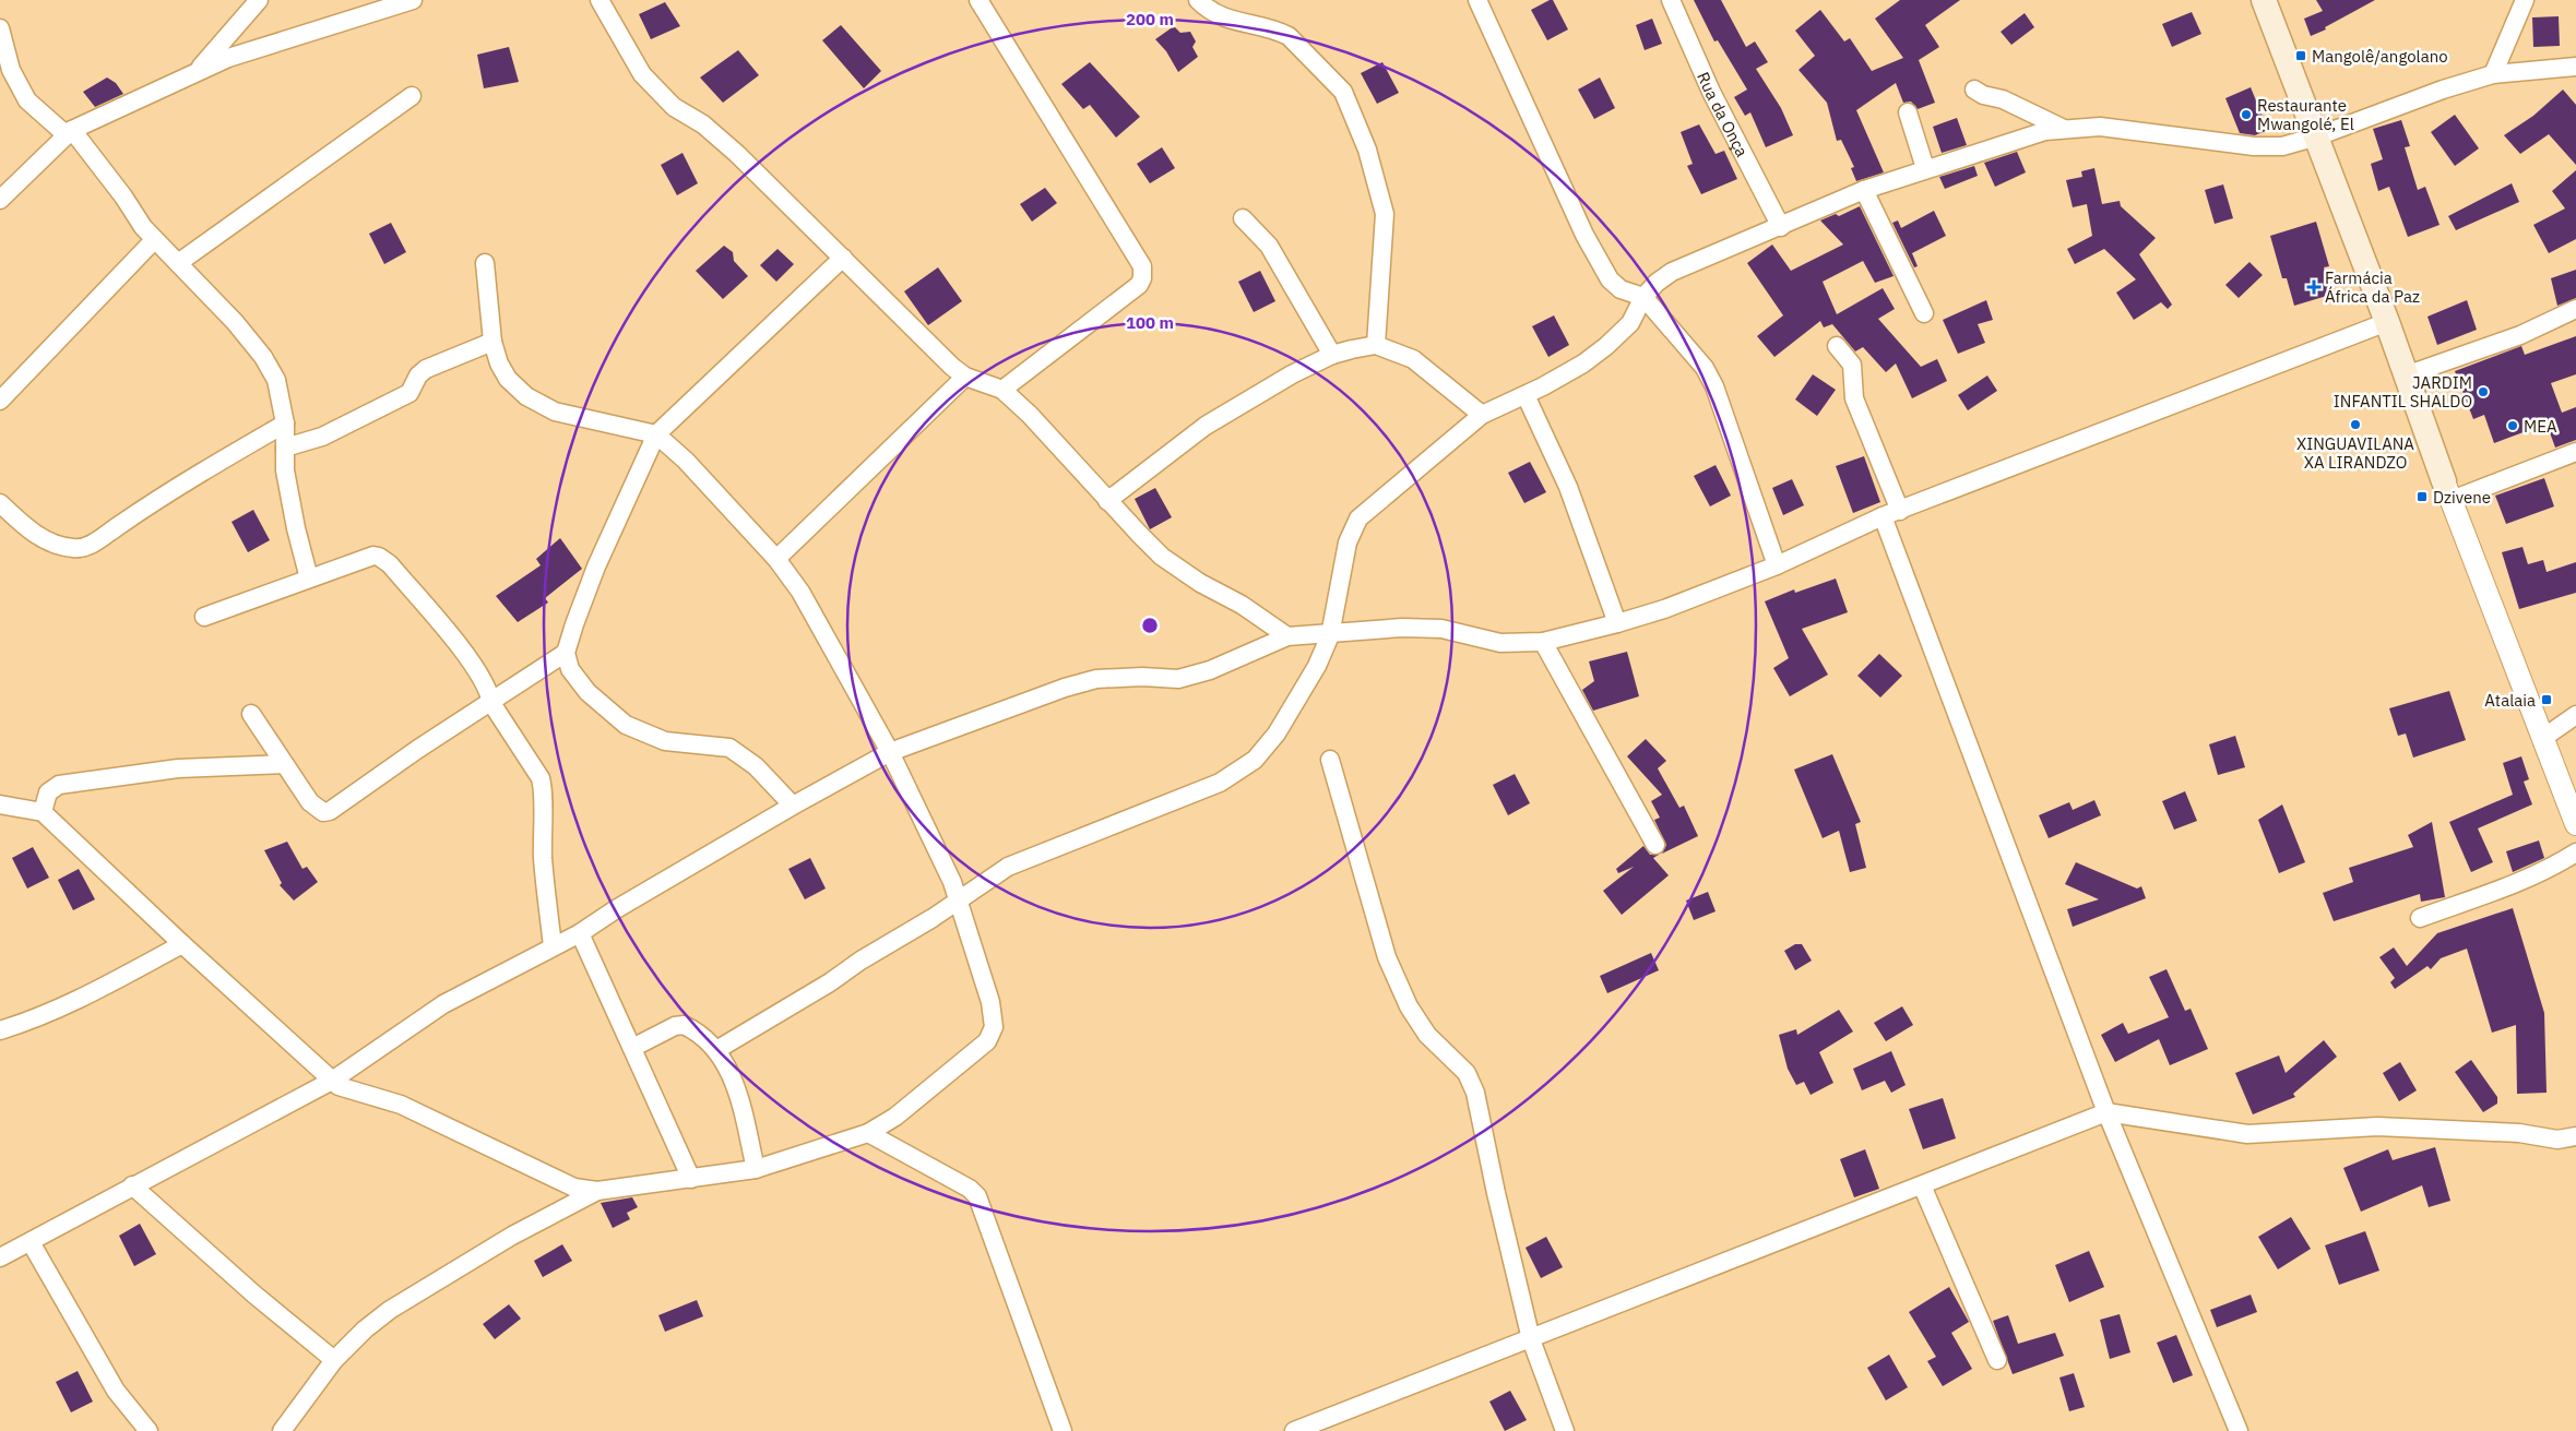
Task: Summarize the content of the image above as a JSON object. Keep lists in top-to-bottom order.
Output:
{
  "streets": {
    "street": ["Rua da Onça"]
  },
  "places": {
    "transit": ["Mangolê/angolano", "Dzivene", "Atalaia"],
    "other": [
      "Restaurante Mwangolé, El",
      "JARDIM INFANTIL SHALDO",
      "XINGUAVILANA XA LIRANDZO",
      "MEA"
    ],
    "health": ["Farmácia África da Paz"]
  },
  "rings": ["200 m", "100 m"]
}
